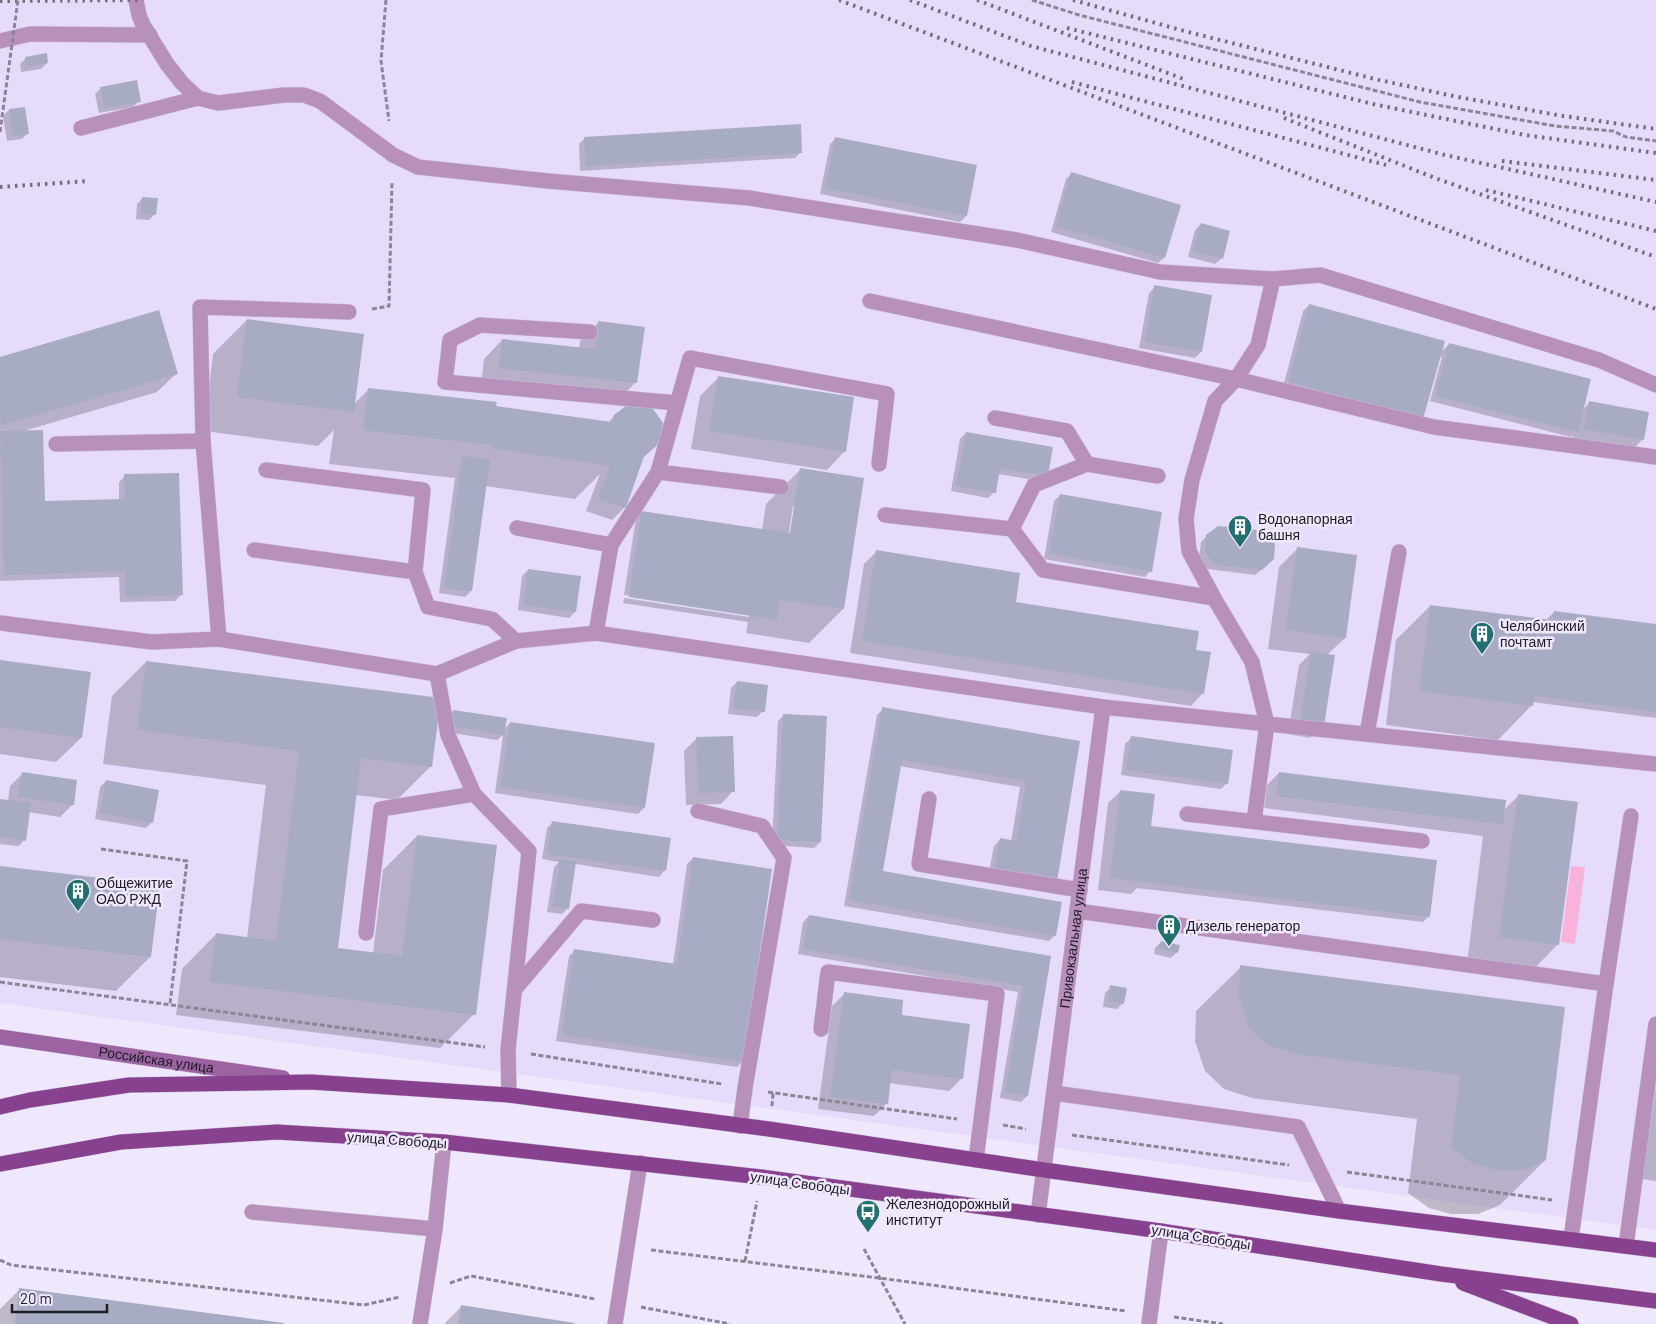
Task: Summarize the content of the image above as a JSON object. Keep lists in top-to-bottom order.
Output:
{
  "streets": {
    "main road": ["Российская улица", "улица Свободы"],
    "lane": ["Привокзальная улица"]
  },
  "crossings": [
    ["Привокзальная улица", "улица Свободы"]
  ],
  "places": {
    "building": [
      "Водонапорная башня",
      "Челябинский почтамт",
      "Общежитие ОАО РЖД",
      "Дизель генератор"
    ],
    "bus stop": ["Железнодорожный институт"]
  },
  "scale_bar": "20 m"
}
